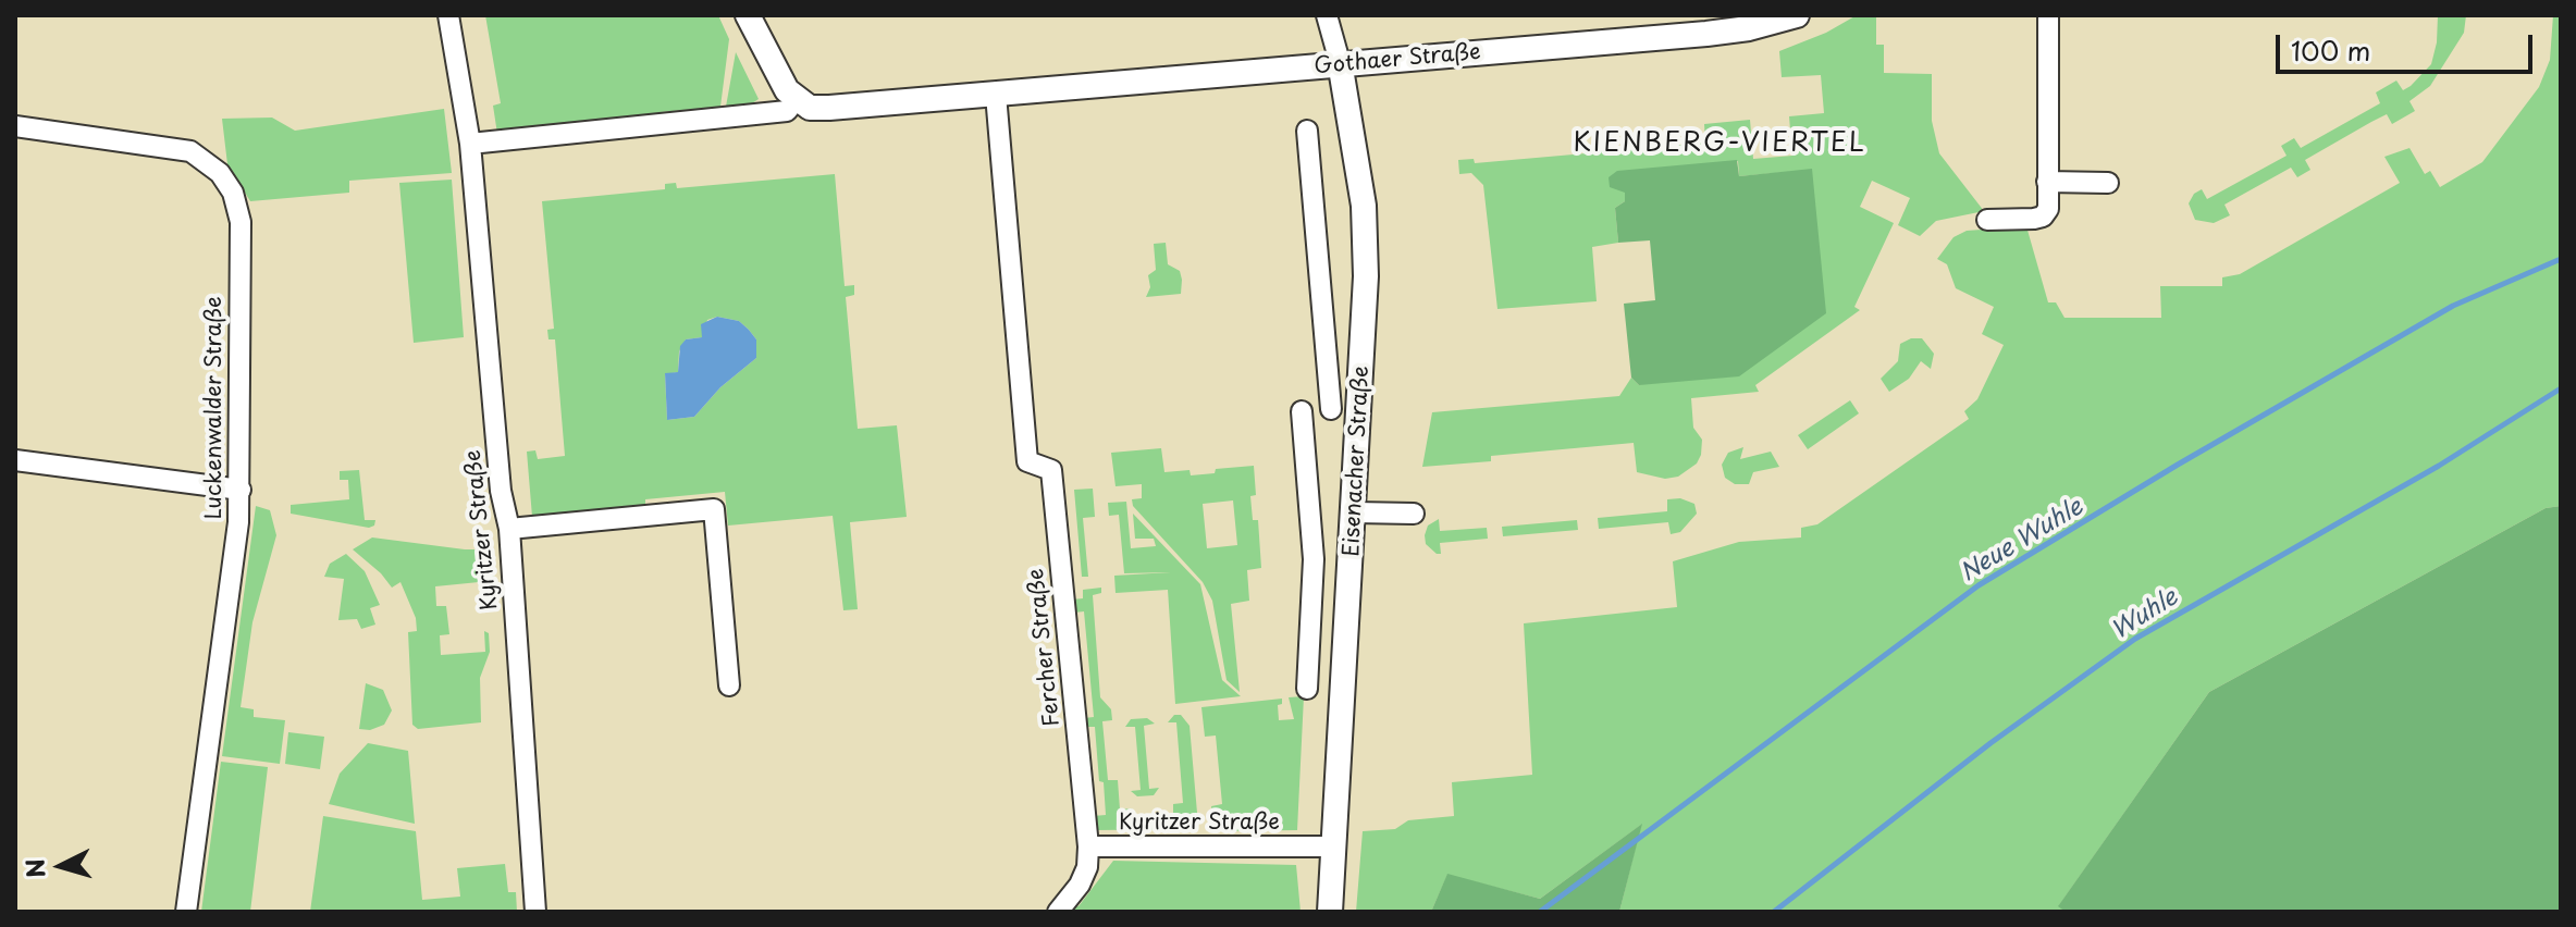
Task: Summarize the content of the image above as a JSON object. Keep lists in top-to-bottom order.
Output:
{
  "streets": {
    "street": [
      "Gothaer Straße",
      "Luckenwalder Straße",
      "Eisenacher Straße",
      "Kyritzer Straße",
      "Fercher Straße"
    ]
  },
  "crossings": [
    ["Gothaer Straße", "Eisenacher Straße"],
    ["Gothaer Straße", "Fercher Straße"],
    ["Eisenacher Straße", "Kyritzer Straße"],
    ["Kyritzer Straße", "Fercher Straße"]
  ],
  "districts": ["KIENBERG-VIERTEL"],
  "water": ["Neue Wuhle", "Wuhle"],
  "scale_bar": "100 m",
  "north": "left"
}
